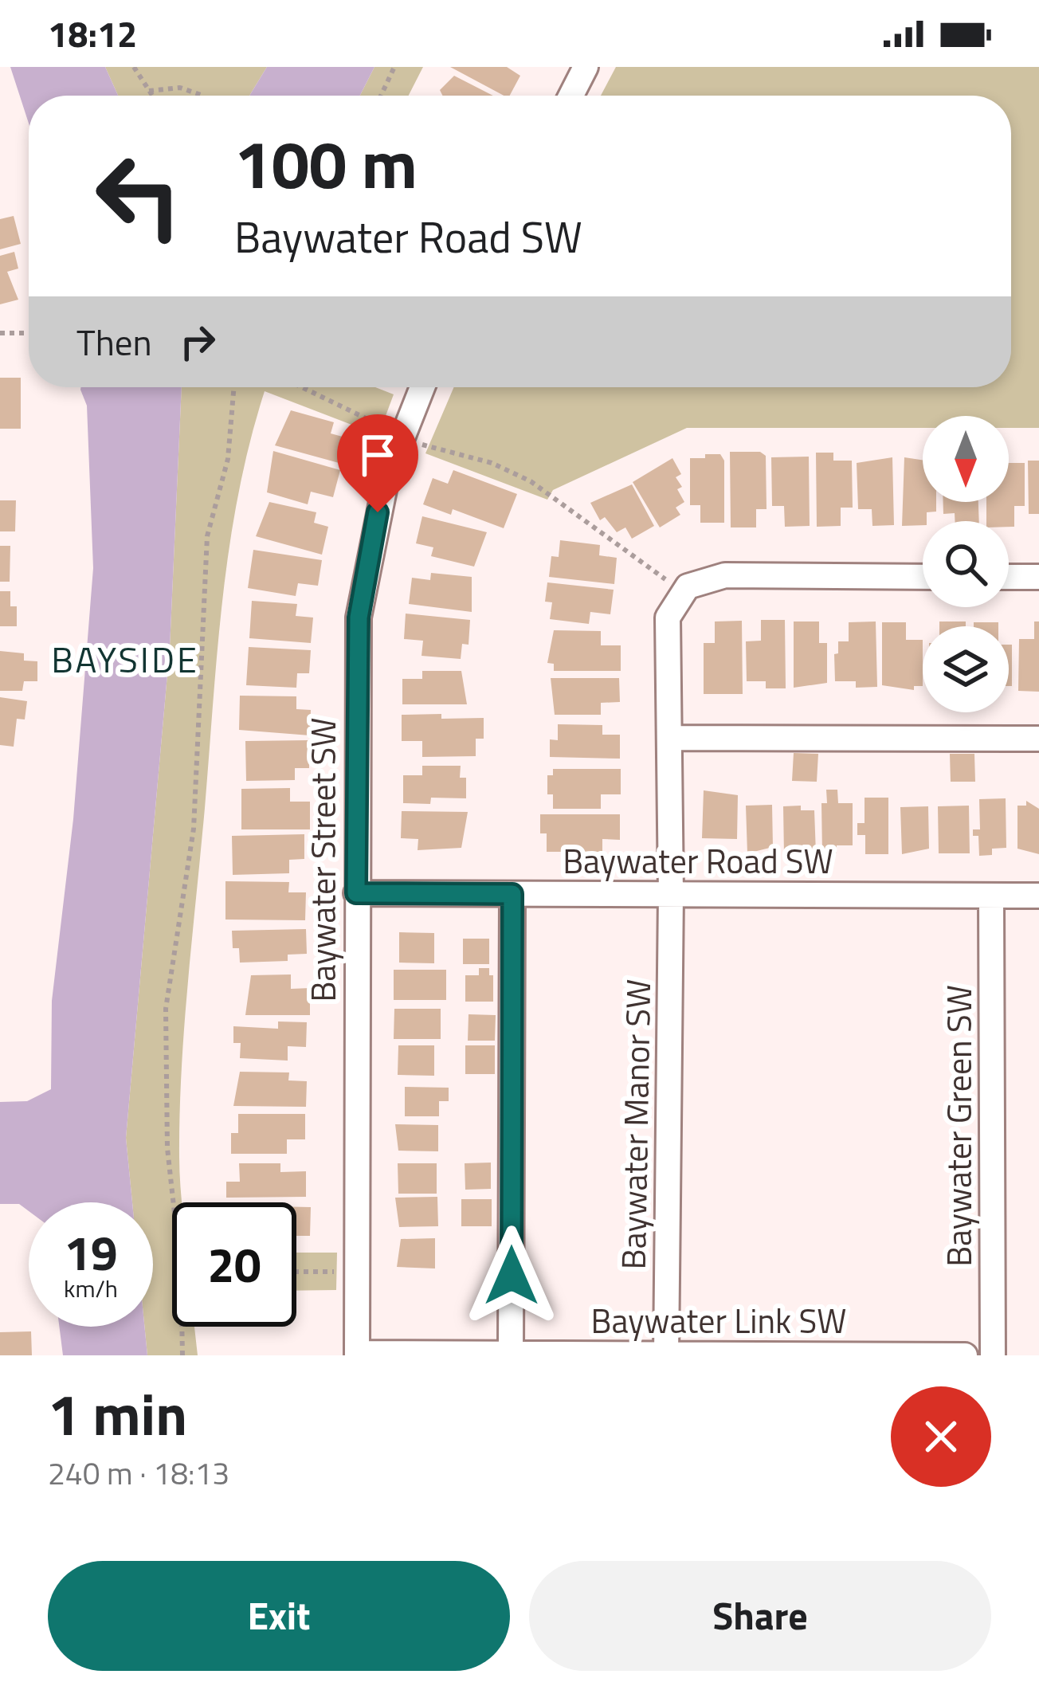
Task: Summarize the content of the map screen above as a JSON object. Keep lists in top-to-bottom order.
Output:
{
  "streets": {
    "street": [
      "Baywater Street SW",
      "Baywater Road SW",
      "Baywater Manor SW",
      "Baywater Green SW",
      "Baywater Link SW"
    ]
  },
  "crossings": [
    ["Baywater Street SW", "Baywater Road SW"],
    ["Baywater Street SW", "Baywater Link SW"],
    ["Baywater Road SW", "Baywater Manor SW"],
    ["Baywater Road SW", "Baywater Green SW"],
    ["Baywater Manor SW", "Baywater Link SW"]
  ],
  "districts": ["BAYSIDE"],
  "north": "bottom",
  "page": {
    "status": "18:12",
    "turn": ["100 m", "Baywater Road SW"],
    "then": "Then",
    "speed": "19 km/h",
    "limit": "20",
    "heading": ["1 min", "240 m · 18:13"],
    "buttons": ["Exit", "Share"]
  }
}
